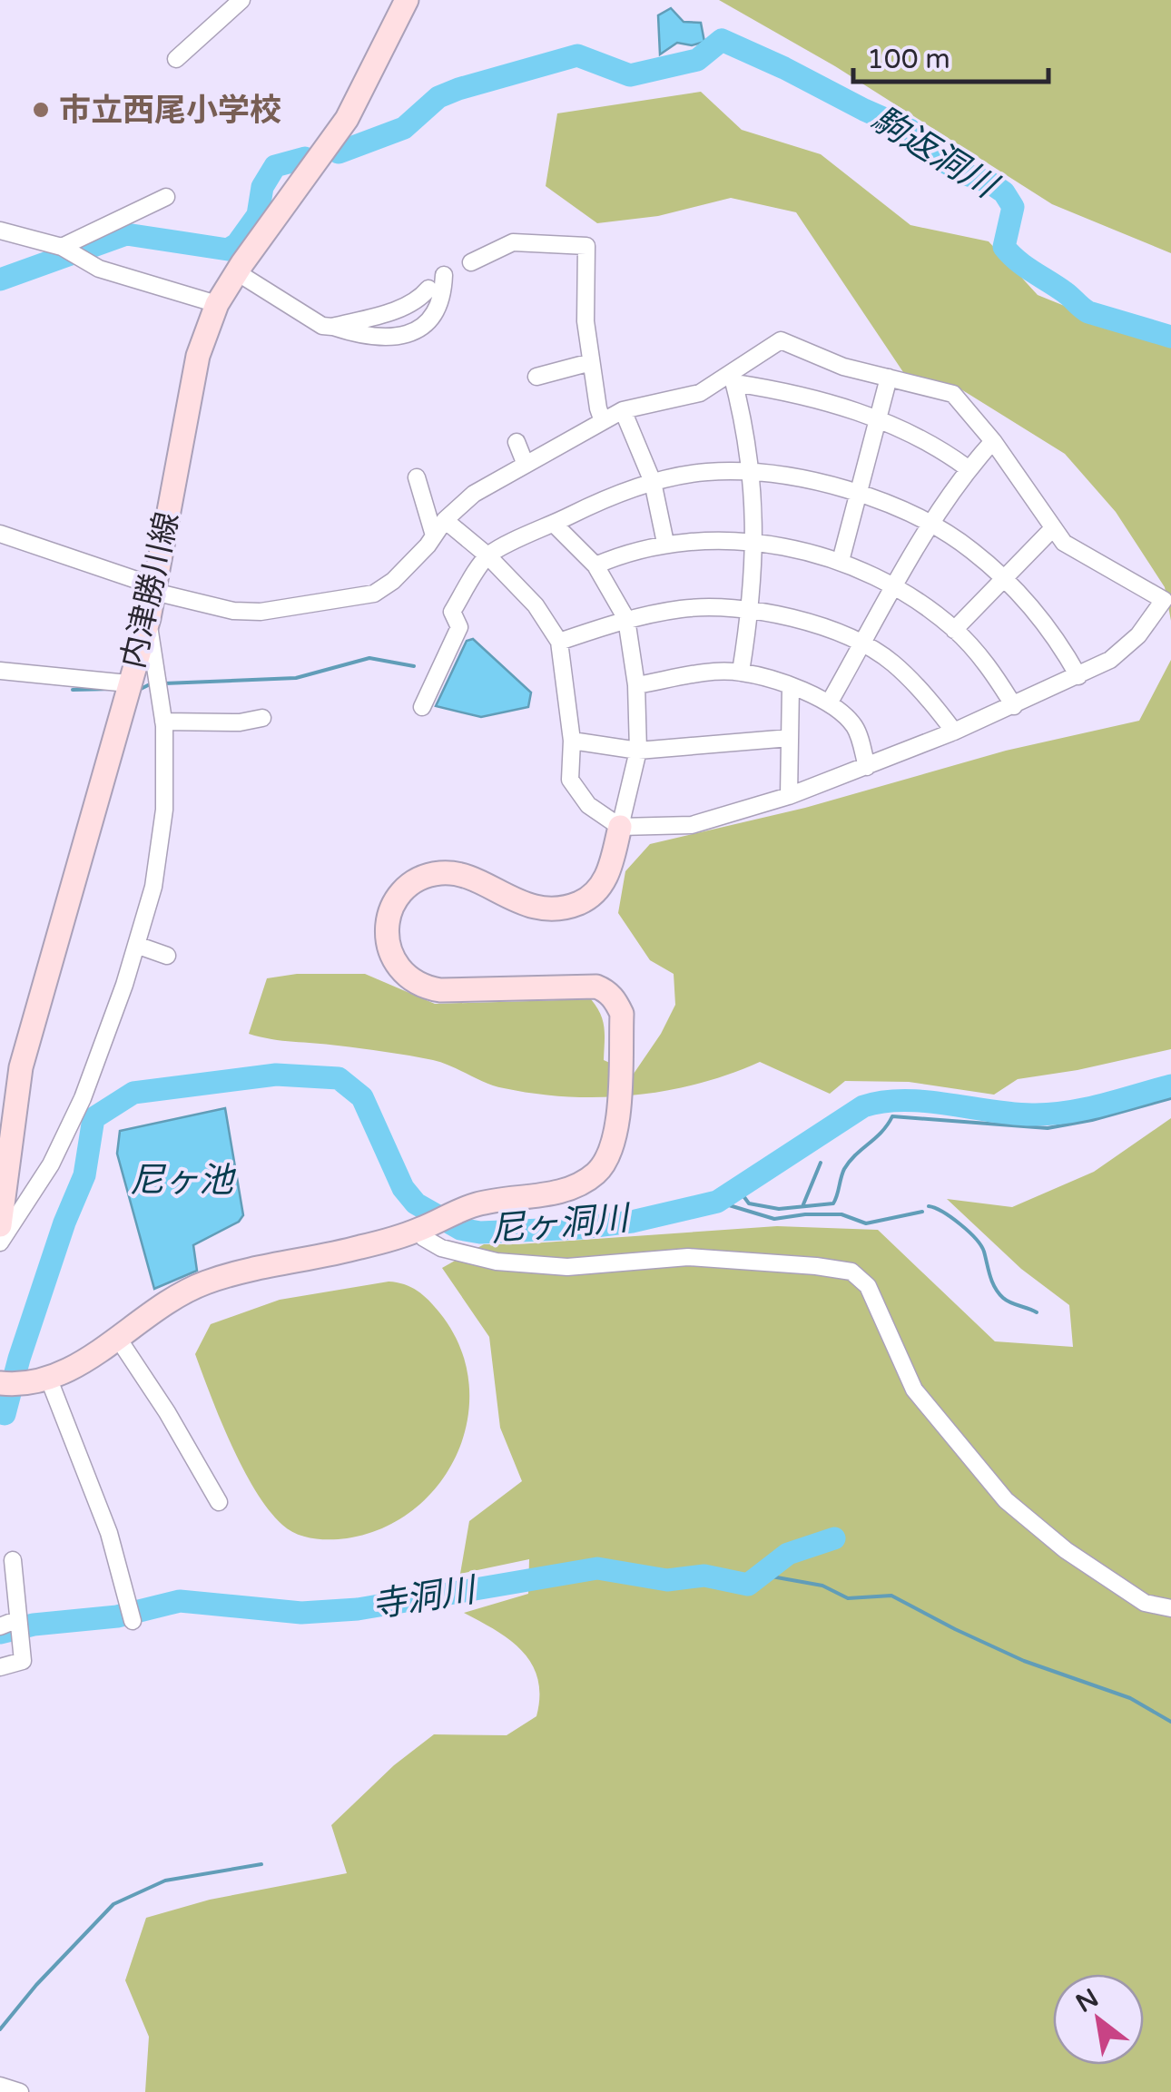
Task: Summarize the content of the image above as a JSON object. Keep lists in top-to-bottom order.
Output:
{
  "streets": {
    "street": ["内津勝川線"]
  },
  "water": [
    "駒返洞川",
    "尼ヶ池",
    "尼ヶ洞川",
    "寺洞川"
  ],
  "places": ["市立西尾小学校"],
  "scale_bar": "100 m",
  "north": "top left"
}
